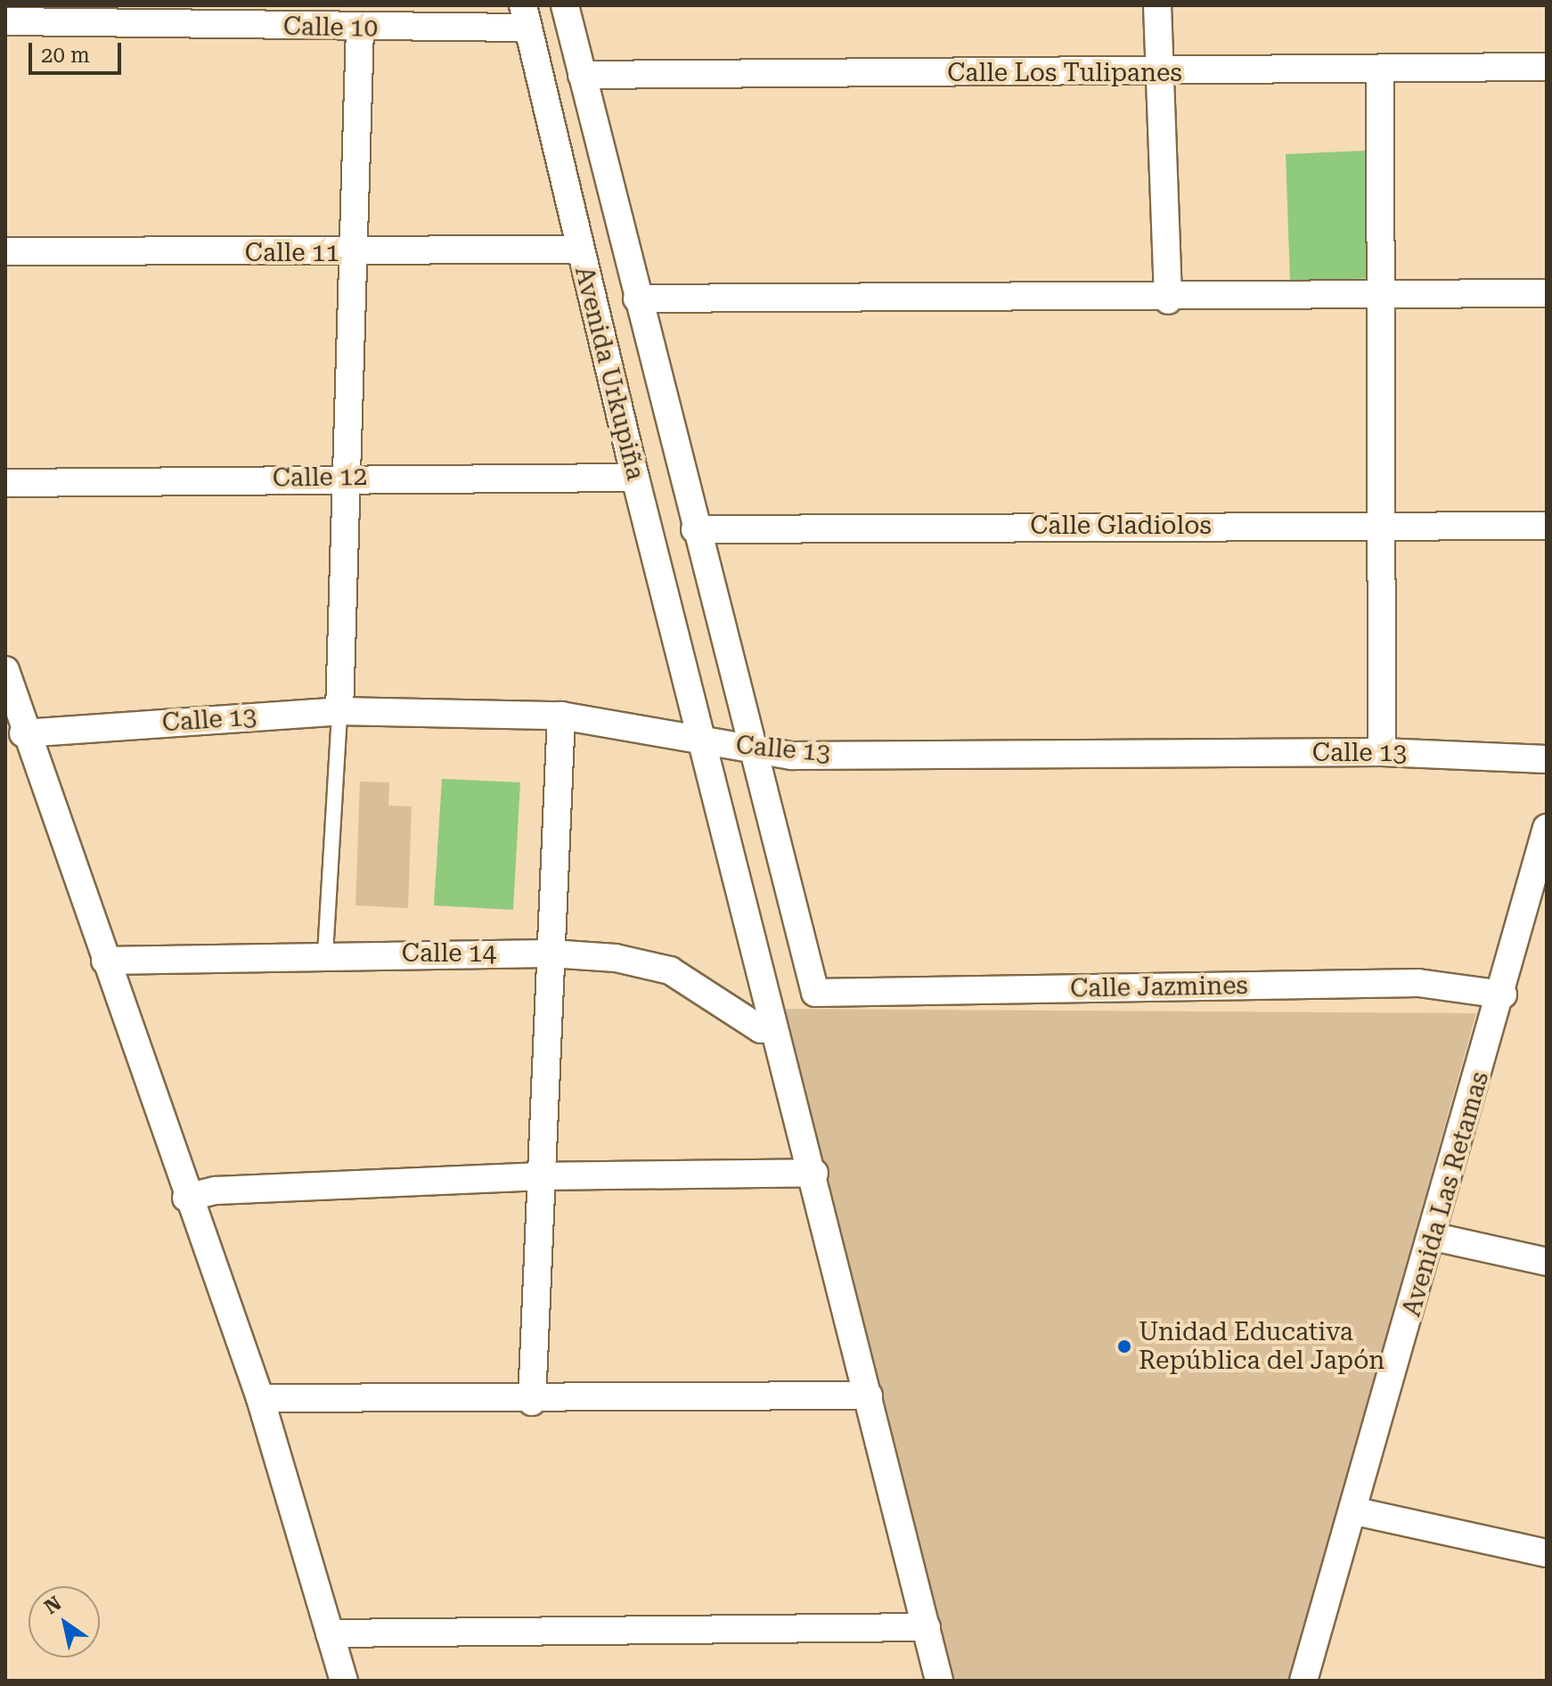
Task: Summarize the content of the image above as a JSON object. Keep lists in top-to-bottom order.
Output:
{
  "streets": {
    "street": [
      "Calle 10",
      "Calle Los Tulipanes",
      "Calle 11",
      "Avenida Urkupiña",
      "Calle 12",
      "Calle Gladiolos",
      "Calle 13",
      "Calle 14",
      "Calle Jazmines",
      "Avenida Las Retamas"
    ]
  },
  "crossings": [
    ["Calle 10", "Avenida Urkupiña"],
    ["Calle 11", "Avenida Urkupiña"],
    ["Avenida Urkupiña", "Calle 12"],
    ["Avenida Urkupiña", "Calle 13"],
    ["Avenida Urkupiña", "Calle 14"],
    ["Calle 13", "Calle Jazmines"],
    ["Calle Jazmines", "Avenida Las Retamas"]
  ],
  "places": ["Unidad Educativa República del Japón"],
  "scale_bar": "20 m",
  "north": "top left"
}
